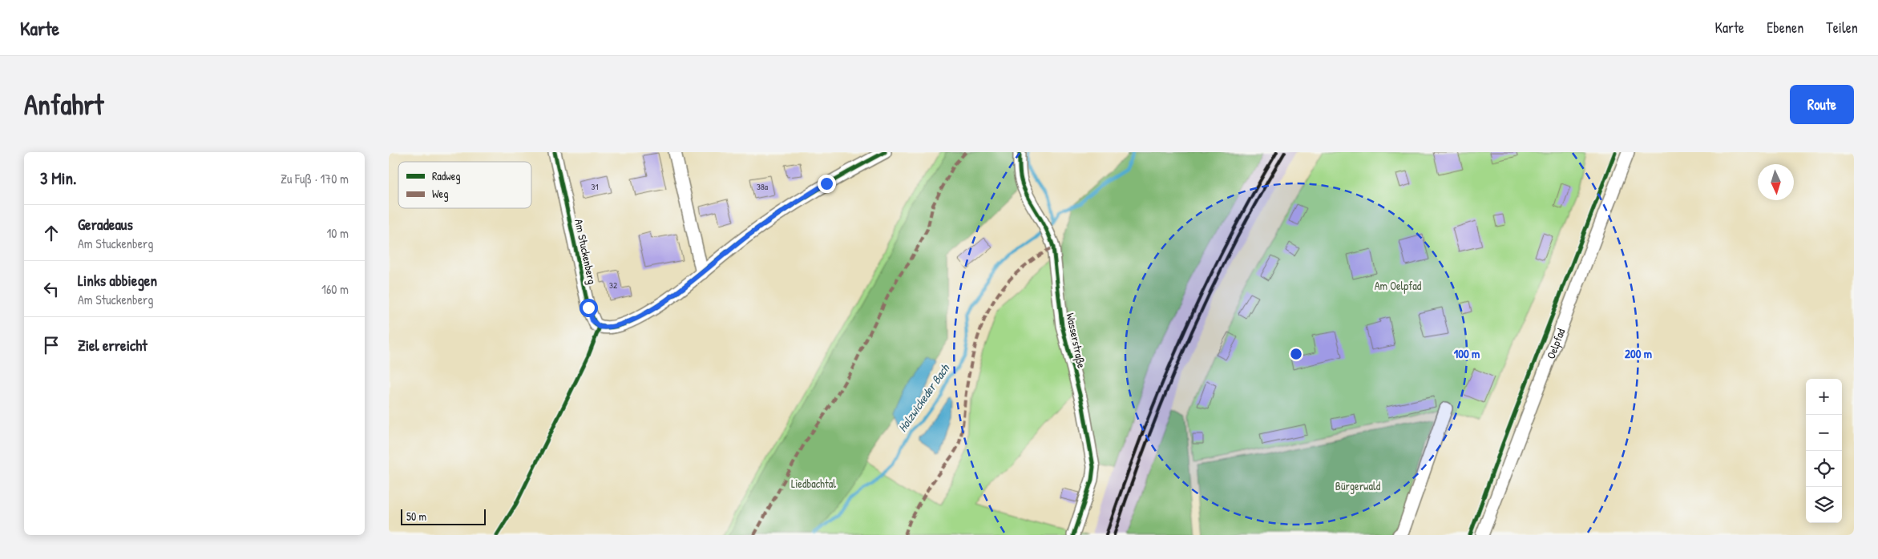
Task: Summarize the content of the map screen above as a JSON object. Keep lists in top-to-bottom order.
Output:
{
  "streets": {
    "street": ["Am Stuckenberg", "Wasserstraße", "Oelpfad"]
  },
  "water": ["Holzwickeder Bach"],
  "parks": ["Am Oelpfad", "Liedbachtal", "Bürgerwald"],
  "house_numbers": ["31", "38a", "32"],
  "legend": ["Radweg", "Weg"],
  "scale_bar": "50 m",
  "north": "bottom",
  "page": {
    "header": "Karte",
    "nav": ["Karte", "Ebenen", "Teilen"],
    "buttons": "Route",
    "title": "Anfahrt",
    "heading": ["3 Min.", "Zu Fuß · 170 m"],
    "list": [
      ["Geradeaus", "Am Stuckenberg", "10 m"],
      ["Links abbiegen", "Am Stuckenberg", "160 m"],
      "Ziel erreicht"
    ],
    "map_buttons": ["+", "−"],
    "scale": "50 m"
  },
  "rings": ["100 m", "200 m"]
}
